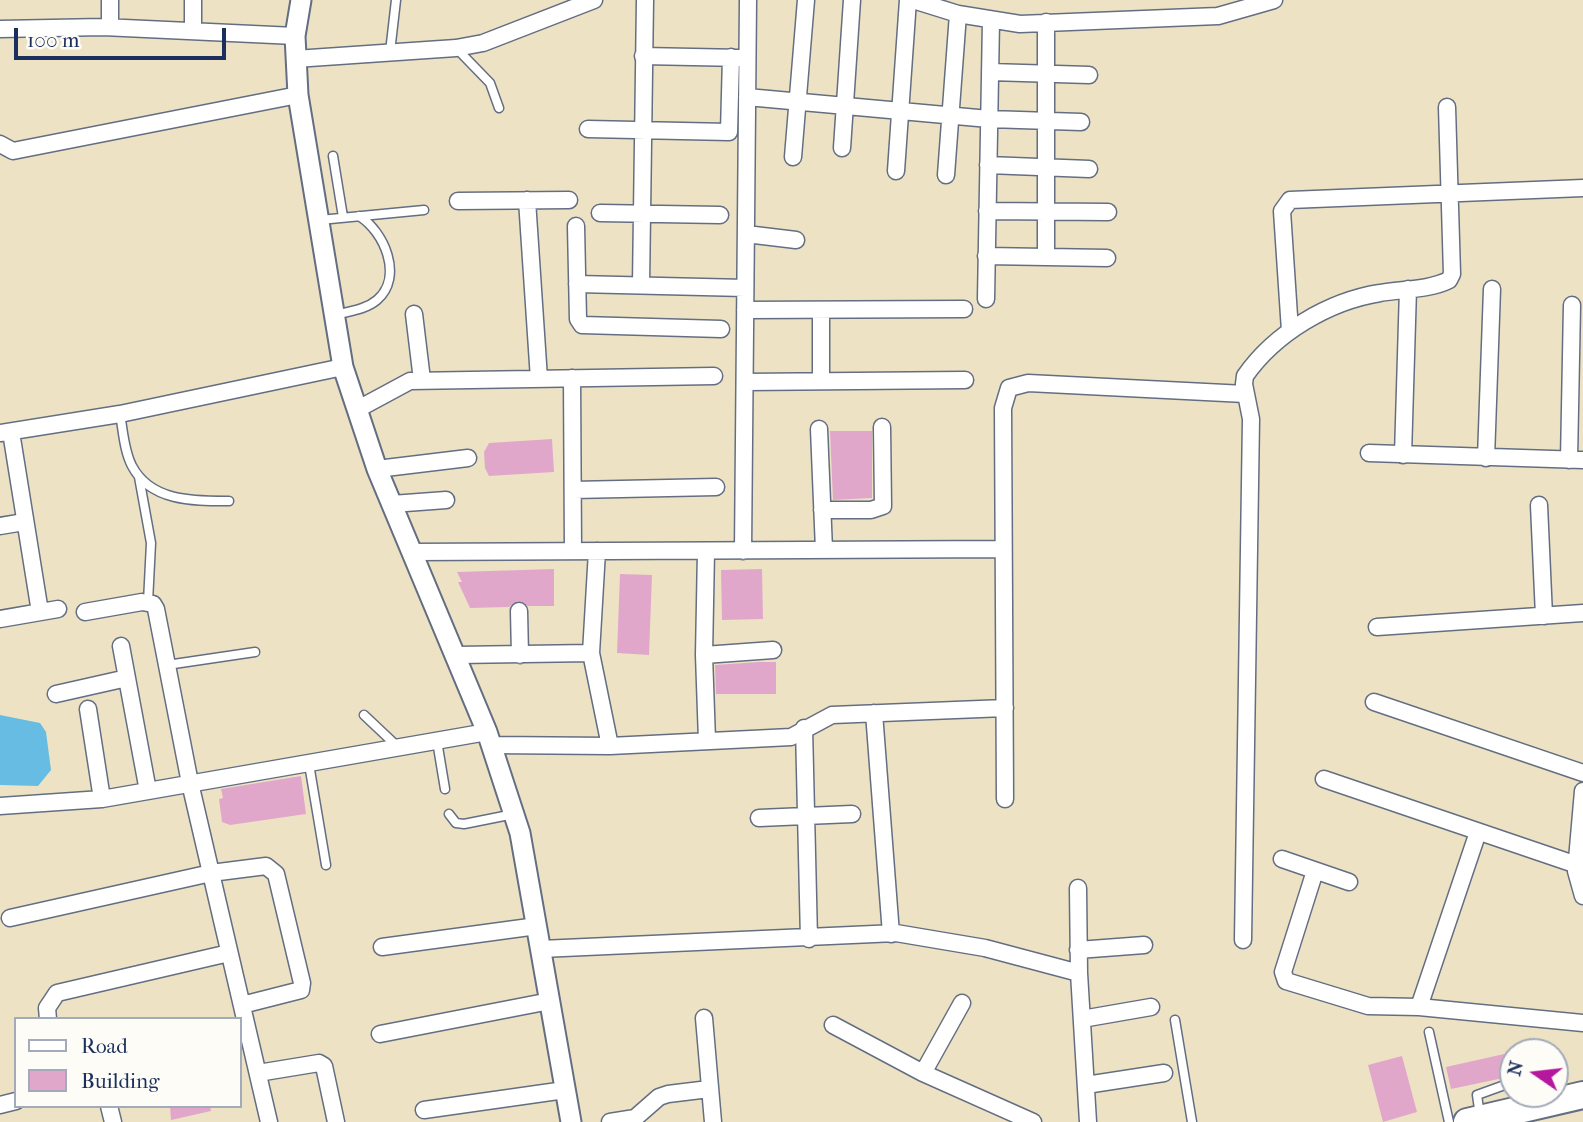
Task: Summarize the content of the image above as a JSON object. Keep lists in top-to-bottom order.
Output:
{
  "legend": ["Road", "Building"],
  "scale_bar": "100 m",
  "north": "left"
}
